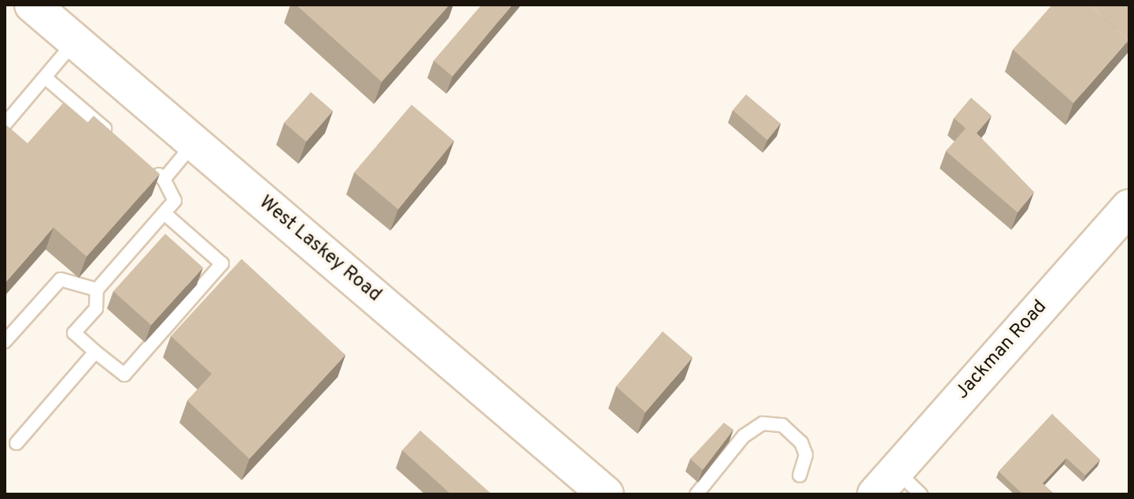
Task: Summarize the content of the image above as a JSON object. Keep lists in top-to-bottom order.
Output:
{
  "streets": {
    "main road": ["West Laskey Road", "Jackman Road"]
  }
}
